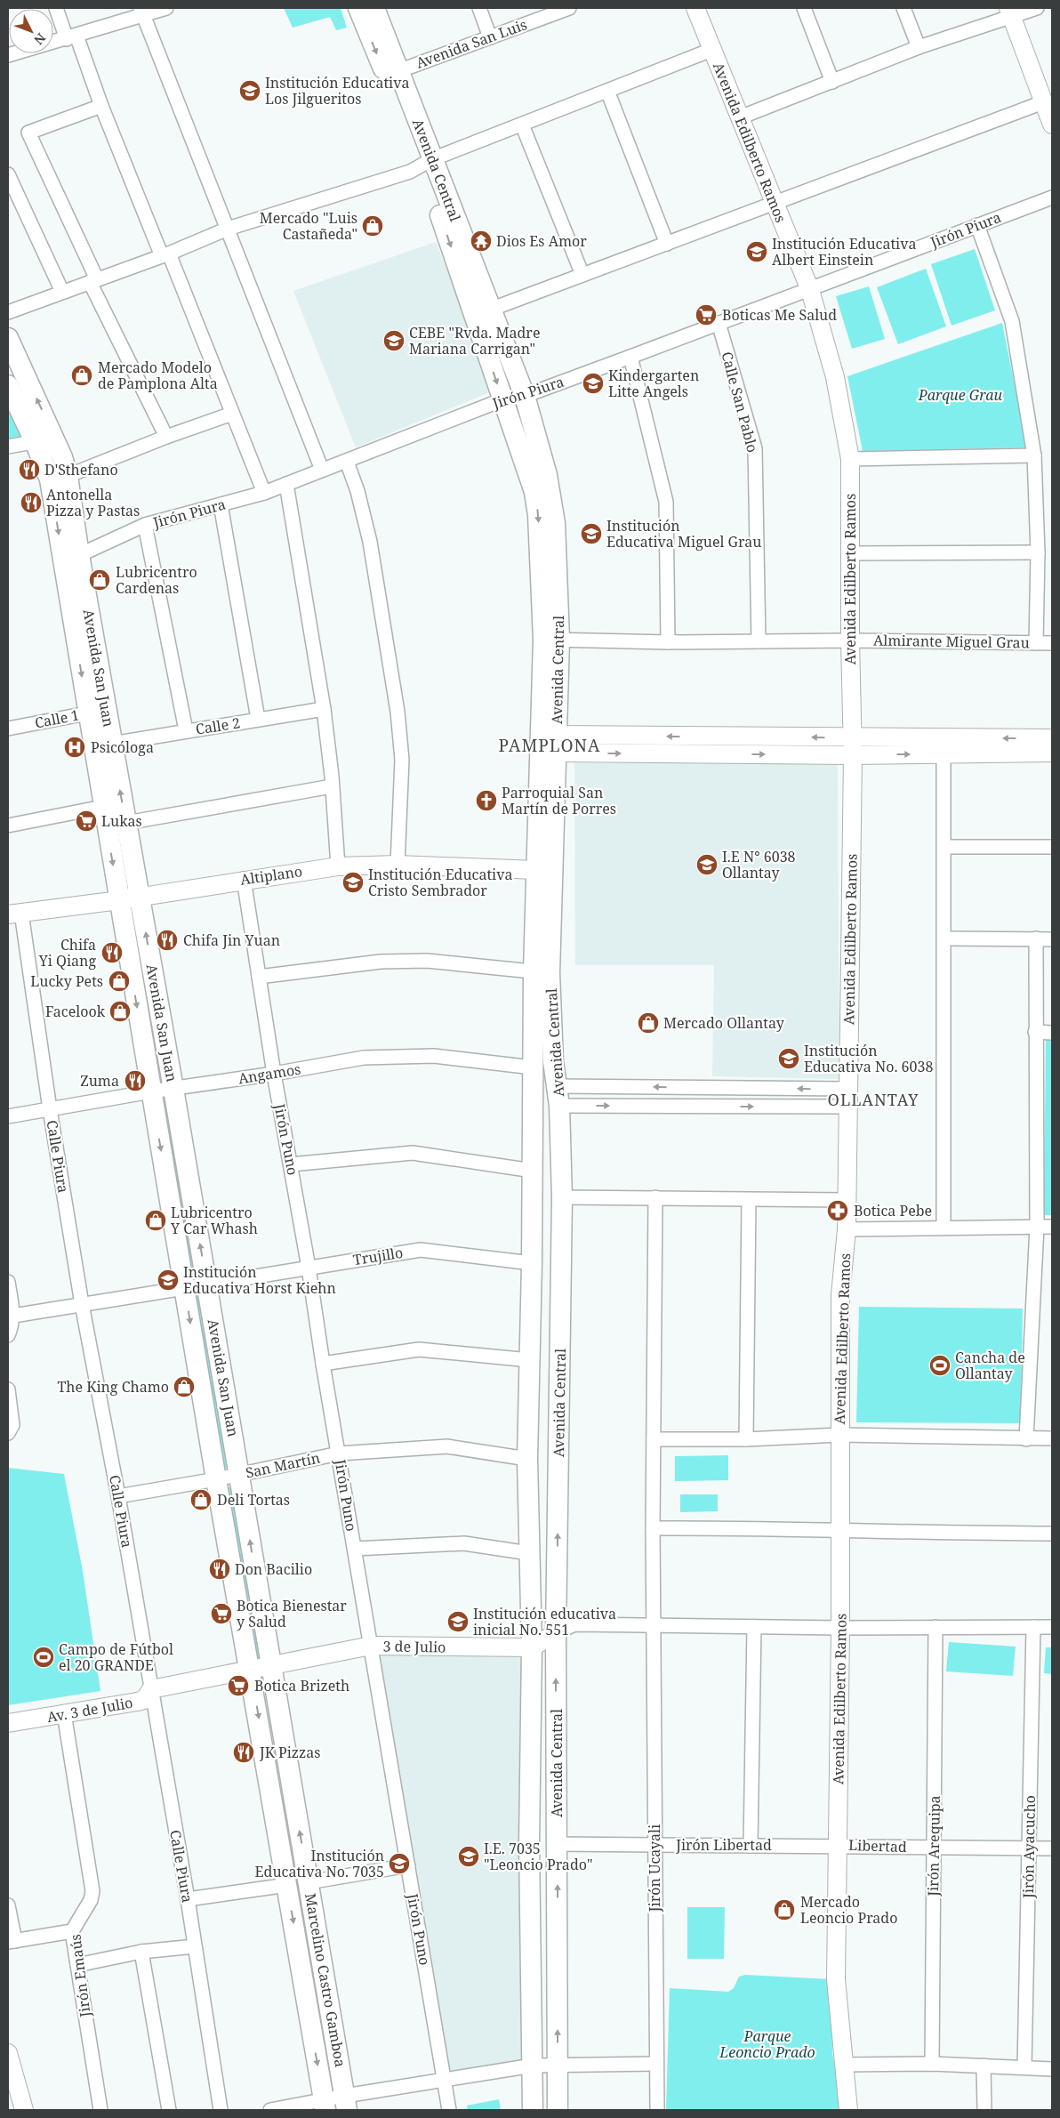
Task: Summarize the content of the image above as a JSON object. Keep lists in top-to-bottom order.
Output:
{
  "streets": {
    "main road": ["Avenida Central", "Avenida San Juan", "Marcelino Castro Gamboa"],
    "street": [
      "Avenida San Luis",
      "Avenida Edilberto Ramos",
      "Jirón Piura",
      "Calle San Pablo",
      "Almirante Miguel Grau",
      "Calle 1",
      "Calle 2",
      "Altiplano",
      "Angamos",
      "Jirón Puno",
      "Calle Piura",
      "Trujillo",
      "San Martín",
      "3 de Julio",
      "Av. 3 de Julio",
      "Jirón Libertad",
      "Libertad",
      "Jirón Arequipa",
      "Jirón Ayacucho",
      "Jirón Ucayali",
      "Jirón Emaús"
    ]
  },
  "crossings": [
    ["Avenida San Luis", "Avenida Central"],
    ["Avenida Edilberto Ramos", "Jirón Piura"],
    ["Avenida Edilberto Ramos", "Almirante Miguel Grau"],
    ["Avenida Edilberto Ramos", "Jirón Libertad"],
    ["Avenida Edilberto Ramos", "Libertad"],
    ["Avenida Central", "Jirón Piura"],
    ["Avenida Central", "Almirante Miguel Grau"],
    ["Avenida Central", "Altiplano"],
    ["Avenida Central", "Angamos"],
    ["Avenida Central", "Trujillo"],
    ["Avenida Central", "San Martín"],
    ["Avenida Central", "3 de Julio"],
    ["Avenida Central", "Jirón Libertad"],
    ["Jirón Piura", "Calle San Pablo"],
    ["Jirón Piura", "Avenida San Juan"],
    ["Calle San Pablo", "Almirante Miguel Grau"],
    ["Avenida San Juan", "Calle 1"],
    ["Avenida San Juan", "Calle 2"],
    ["Avenida San Juan", "Altiplano"],
    ["Avenida San Juan", "Angamos"],
    ["Avenida San Juan", "Trujillo"],
    ["Avenida San Juan", "San Martín"],
    ["Avenida San Juan", "3 de Julio"],
    ["Avenida San Juan", "Av. 3 de Julio"],
    ["Avenida San Juan", "Marcelino Castro Gamboa"],
    ["Altiplano", "Jirón Puno"],
    ["Altiplano", "Calle Piura"],
    ["Angamos", "Jirón Puno"],
    ["Angamos", "Calle Piura"],
    ["Jirón Puno", "Trujillo"],
    ["Jirón Puno", "San Martín"],
    ["Jirón Puno", "3 de Julio"],
    ["Calle Piura", "Trujillo"],
    ["Calle Piura", "San Martín"],
    ["Calle Piura", "Av. 3 de Julio"],
    ["3 de Julio", "Av. 3 de Julio"],
    ["3 de Julio", "Marcelino Castro Gamboa"],
    ["Av. 3 de Julio", "Jirón Emaús"],
    ["Av. 3 de Julio", "Marcelino Castro Gamboa"],
    ["Jirón Libertad", "Libertad"],
    ["Jirón Libertad", "Jirón Ucayali"],
    ["Libertad", "Jirón Arequipa"],
    ["Libertad", "Jirón Ayacucho"]
  ],
  "districts": ["PAMPLONA", "OLLANTAY"],
  "parks": ["Parque Grau", "Parque Leoncio Prado"],
  "places": {
    "school or university": [
      "Institución Educativa Los Jilgueritos",
      "Institución Educativa Albert Einstein",
      "CEBE \"Rvda. Madre Mariana Carrigan\"",
      "Kindergarten Litte Angels",
      "Institución Educativa Miguel Grau",
      "I.E N° 6038 Ollantay",
      "Institución Educativa Cristo Sembrador",
      "Institución Educativa No. 6038",
      "Institución Educativa Horst Kiehn",
      "Institución educativa inicial No. 551",
      "I.E. 7035 \"Leoncio Prado\"",
      "Institución Educativa No. 7035"
    ],
    "shop": [
      "Mercado \"Luis Castañeda\"",
      "Mercado Modelo de Pamplona Alta",
      "Lubricentro Cardenas",
      "Lucky Pets",
      "Facelook",
      "Mercado Ollantay",
      "Lubricentro Y Car Whash",
      "The King Chamo",
      "Deli Tortas",
      "Mercado Leoncio Prado"
    ],
    "temple": ["Dios Es Amor"],
    "supermarket": [
      "Boticas Me Salud",
      "Lukas",
      "Botica Bienestar y Salud",
      "Botica Brizeth"
    ],
    "restaurant": [
      "D'Sthefano",
      "Antonella Pizza y Pastas",
      "Chifa Jin Yuan",
      "Chifa Yi Qiang",
      "Zuma",
      "Don Bacilio",
      "JK Pizzas"
    ],
    "hospital": ["Psicóloga"],
    "church": ["Parroquial San Martín de Porres"],
    "pharmacy": ["Botica Pebe"],
    "sports": ["Cancha de Ollantay", "Campo de Fútbol el 20 GRANDE"]
  },
  "north": "bottom right"
}
